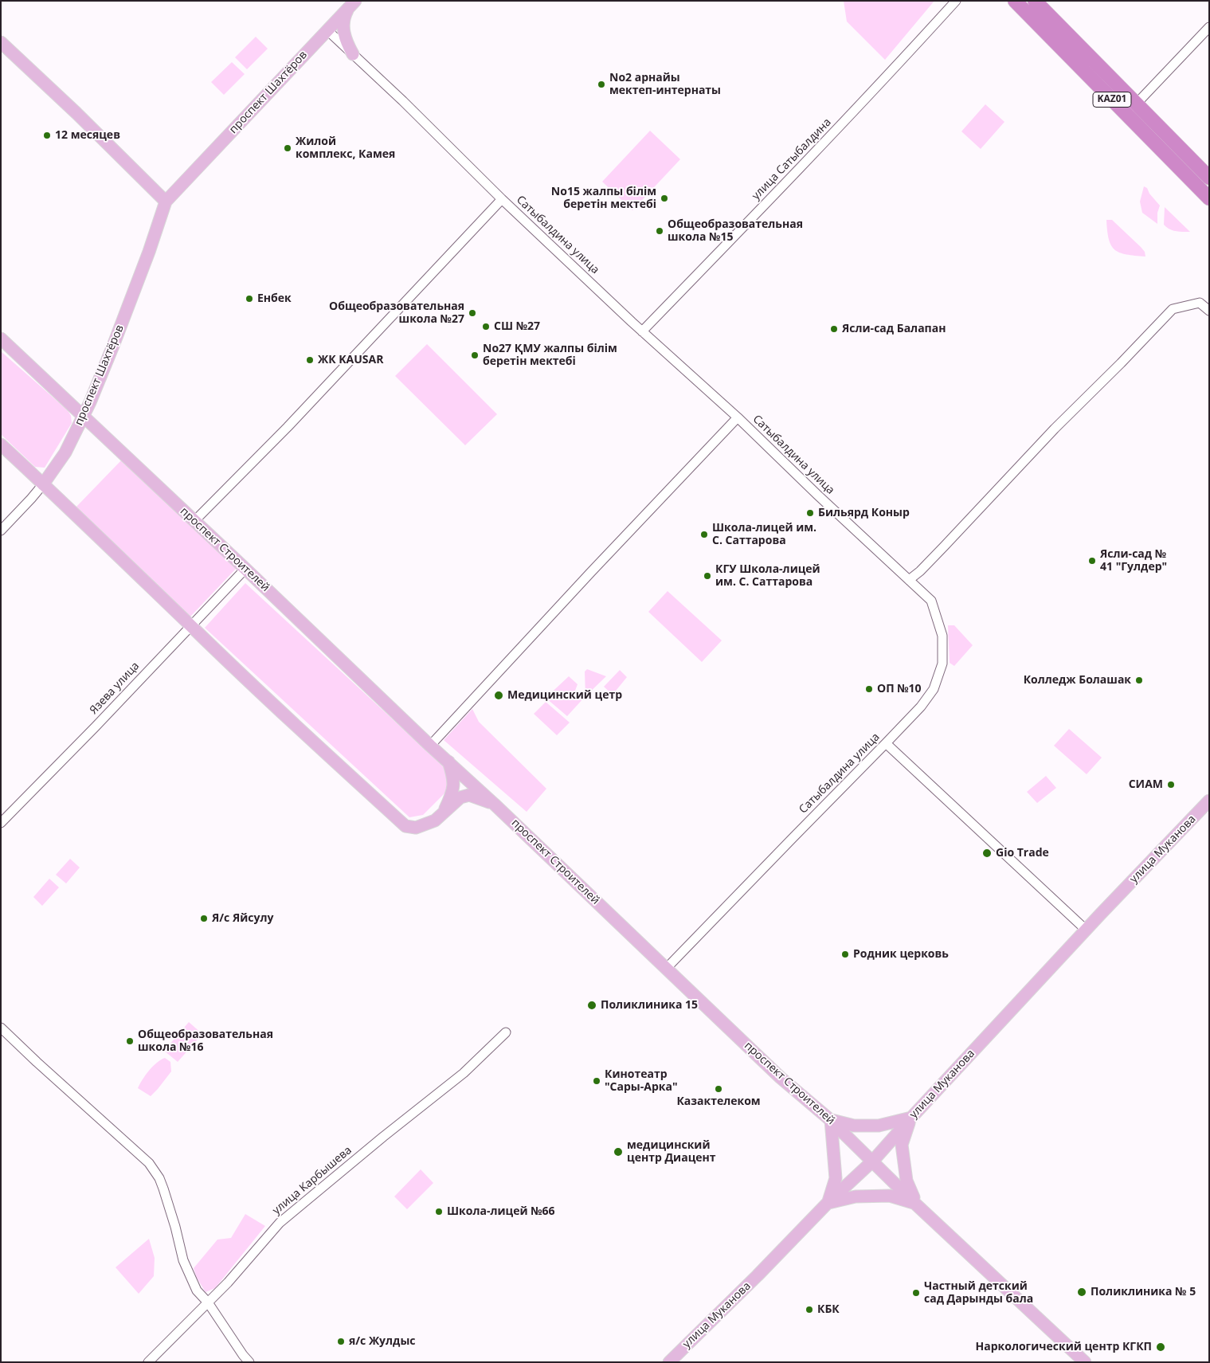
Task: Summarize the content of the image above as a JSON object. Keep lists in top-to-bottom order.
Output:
{
  "streets": {
    "highway": ["KАZ01"],
    "main road": ["проспект Шахтёров", "проспект Строителей", "улица Муканова"],
    "street": [
      "улица Сатыбалдина",
      "Сатыбалдина улица",
      "Язева улица",
      "улица Карбышева"
    ]
  },
  "crossings": [
    ["проспект Шахтёров", "Сатыбалдина улица"],
    ["проспект Шахтёров", "проспект Строителей"],
    ["улица Сатыбалдина", "Сатыбалдина улица"],
    ["Сатыбалдина улица", "проспект Строителей"],
    ["проспект Строителей", "Язева улица"],
    ["проспект Строителей", "улица Муканова"]
  ],
  "places": [
    "No2 арнайы мектеп-интернаты",
    "12 месяцев",
    "Жилой комплекс, Камея",
    "No15 жалпы білім беретін мектебі",
    "Общеобразовательная школа №15",
    "Енбек",
    "Общеобразовательная школа №27",
    "СШ №27",
    "Ясли-сад Балапан",
    "No27 ҚМУ жалпы білім беретін мектебі",
    "ЖК KAUSAR",
    "Бильярд Коныр",
    "Школа-лицей им. С. Саттарова",
    "Ясли-сад № 41 \"Гулдер\"",
    "КГУ Школа-лицей им. С. Саттарова",
    "Колледж Болашак",
    "ОП №10",
    "Медицинский цетр",
    "СИАМ",
    "Gio Trade",
    "Я/c Яйсулу",
    "Родник церковь",
    "Поликлиника 15",
    "Общеобразовательная школа №16",
    "Кинотеатр \"Сары-Арка\"",
    "Казактелеком",
    "медицинский центр Диацент",
    "Школа-лицей №66",
    "Поликлиника № 5",
    "Частный детский сад Дарынды бала",
    "КБК",
    "я/c Жулдыс",
    "Наркологический центр КГКП"
  ]
}
